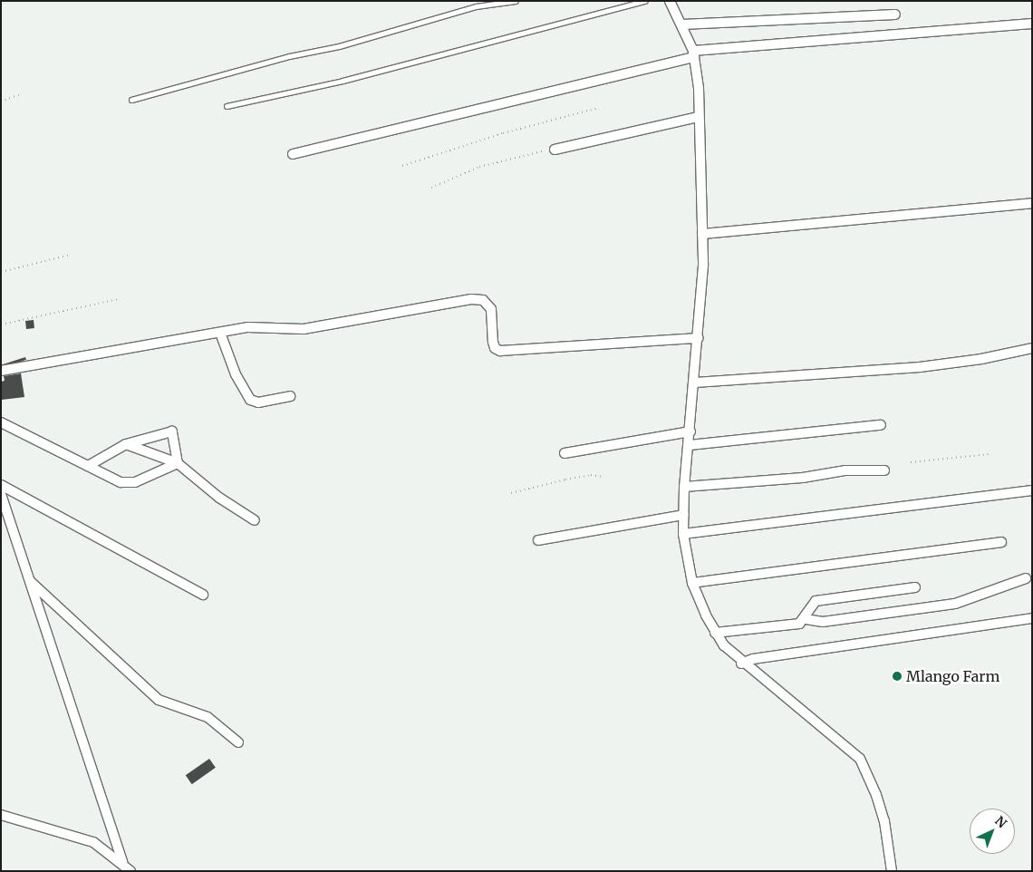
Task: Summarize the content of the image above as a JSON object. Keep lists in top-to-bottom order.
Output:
{
  "places": ["Mlango Farm"],
  "north": "top right"
}
